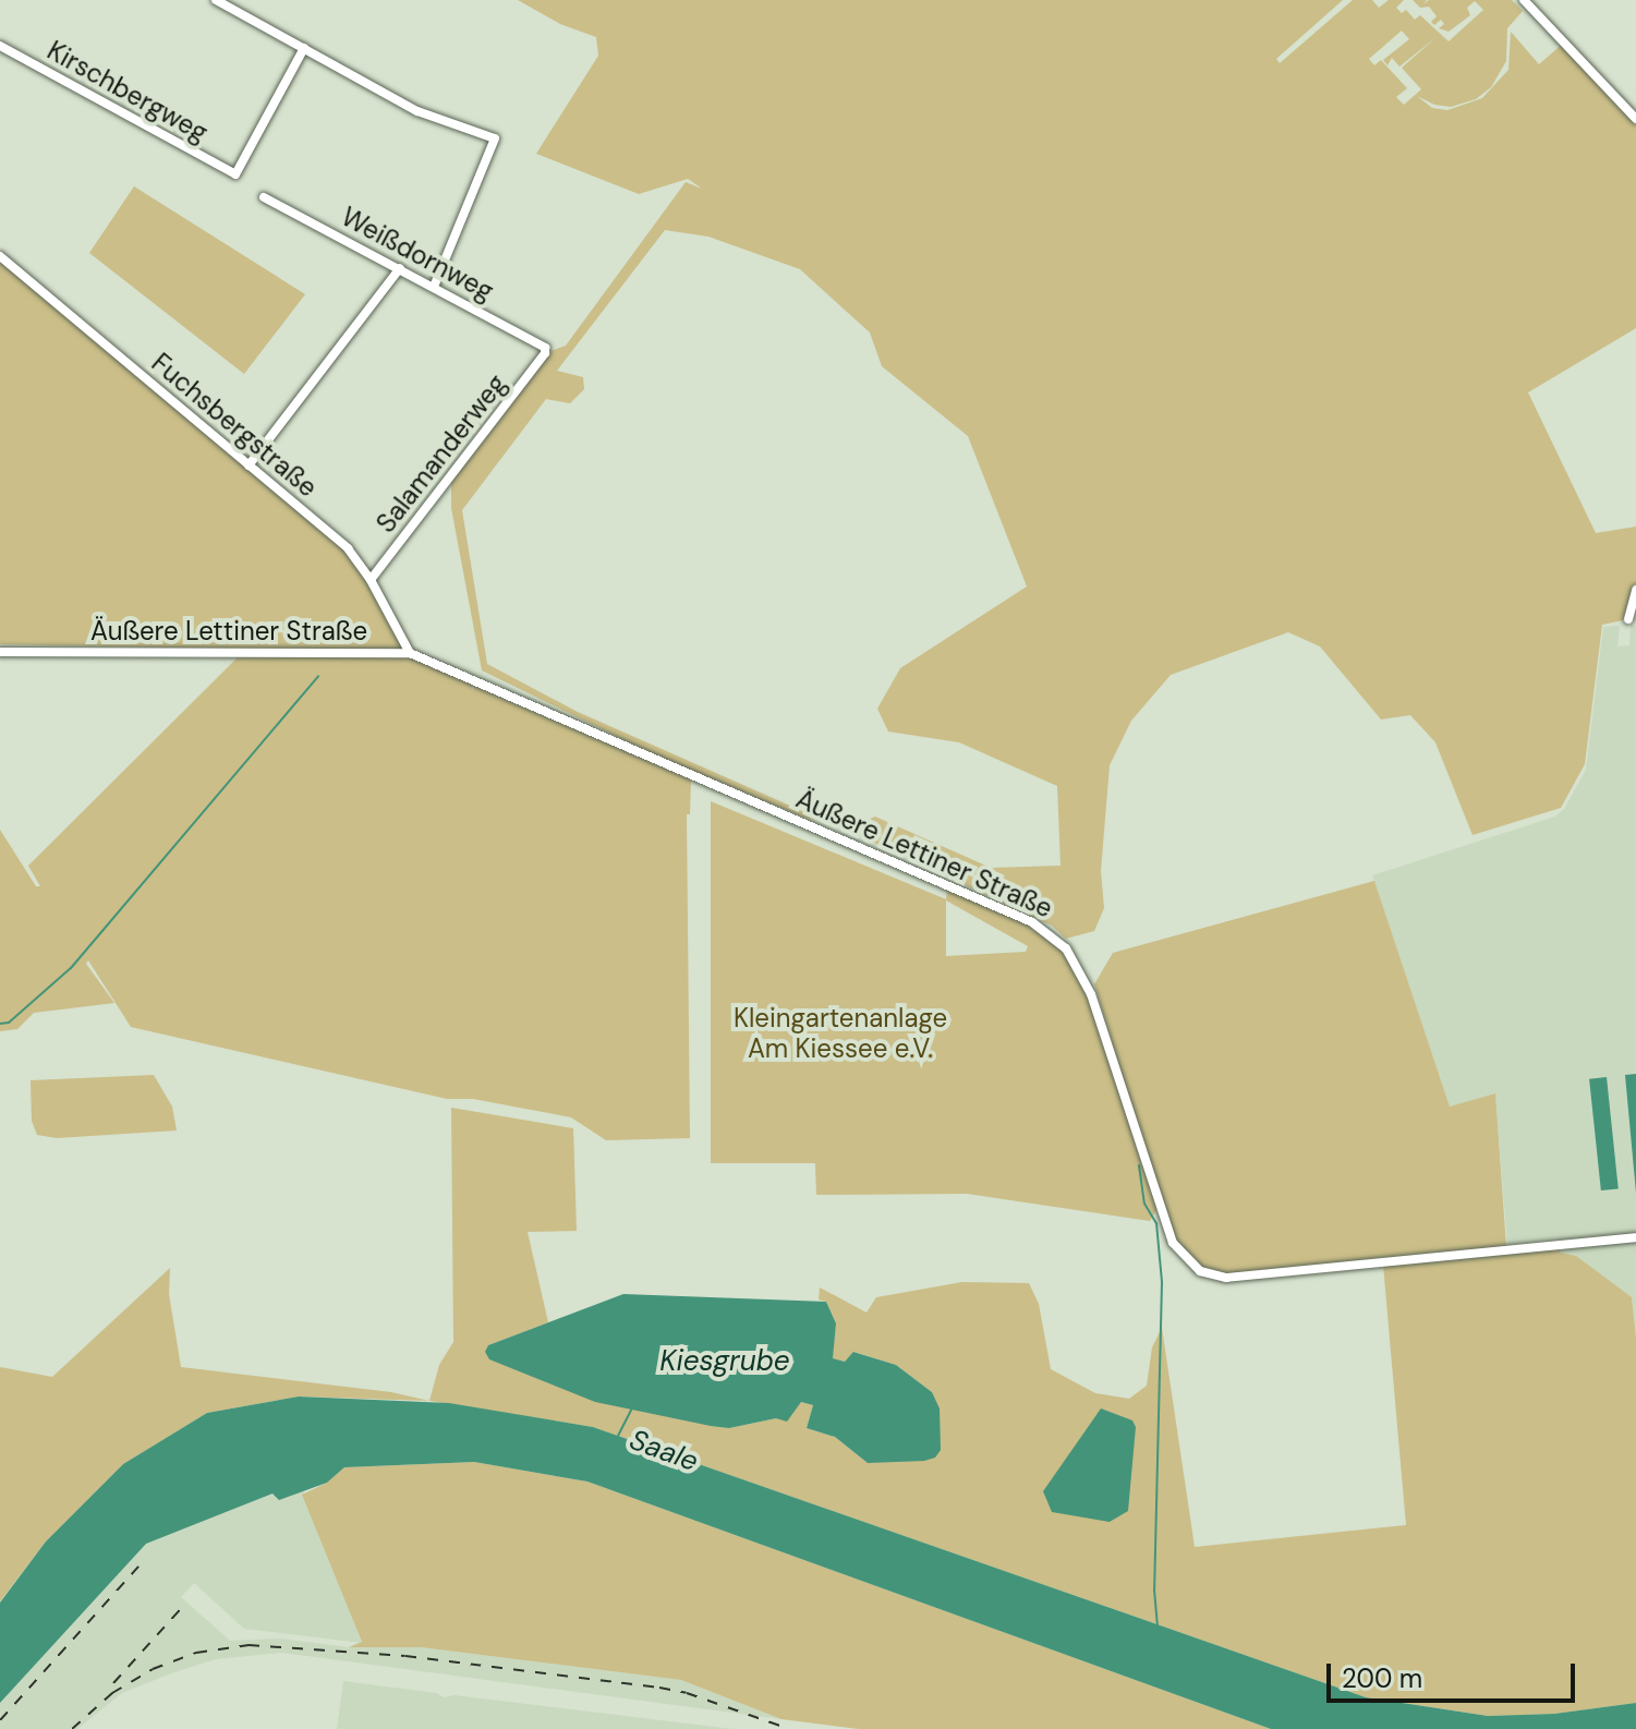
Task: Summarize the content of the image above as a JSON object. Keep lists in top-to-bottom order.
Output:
{
  "streets": {
    "street": [
      "Kirschbergweg",
      "Weißdornweg",
      "Fuchsbergstraße",
      "Salamanderweg",
      "Äußere Lettiner Straße"
    ]
  },
  "crossings": [
    ["Weißdornweg", "Salamanderweg"],
    ["Fuchsbergstraße", "Salamanderweg"],
    ["Fuchsbergstraße", "Äußere Lettiner Straße"]
  ],
  "water": ["Kiesgrube", "Saale"],
  "parks": ["Kleingartenanlage Am Kiessee e.V."],
  "scale_bar": "200 m"
}
